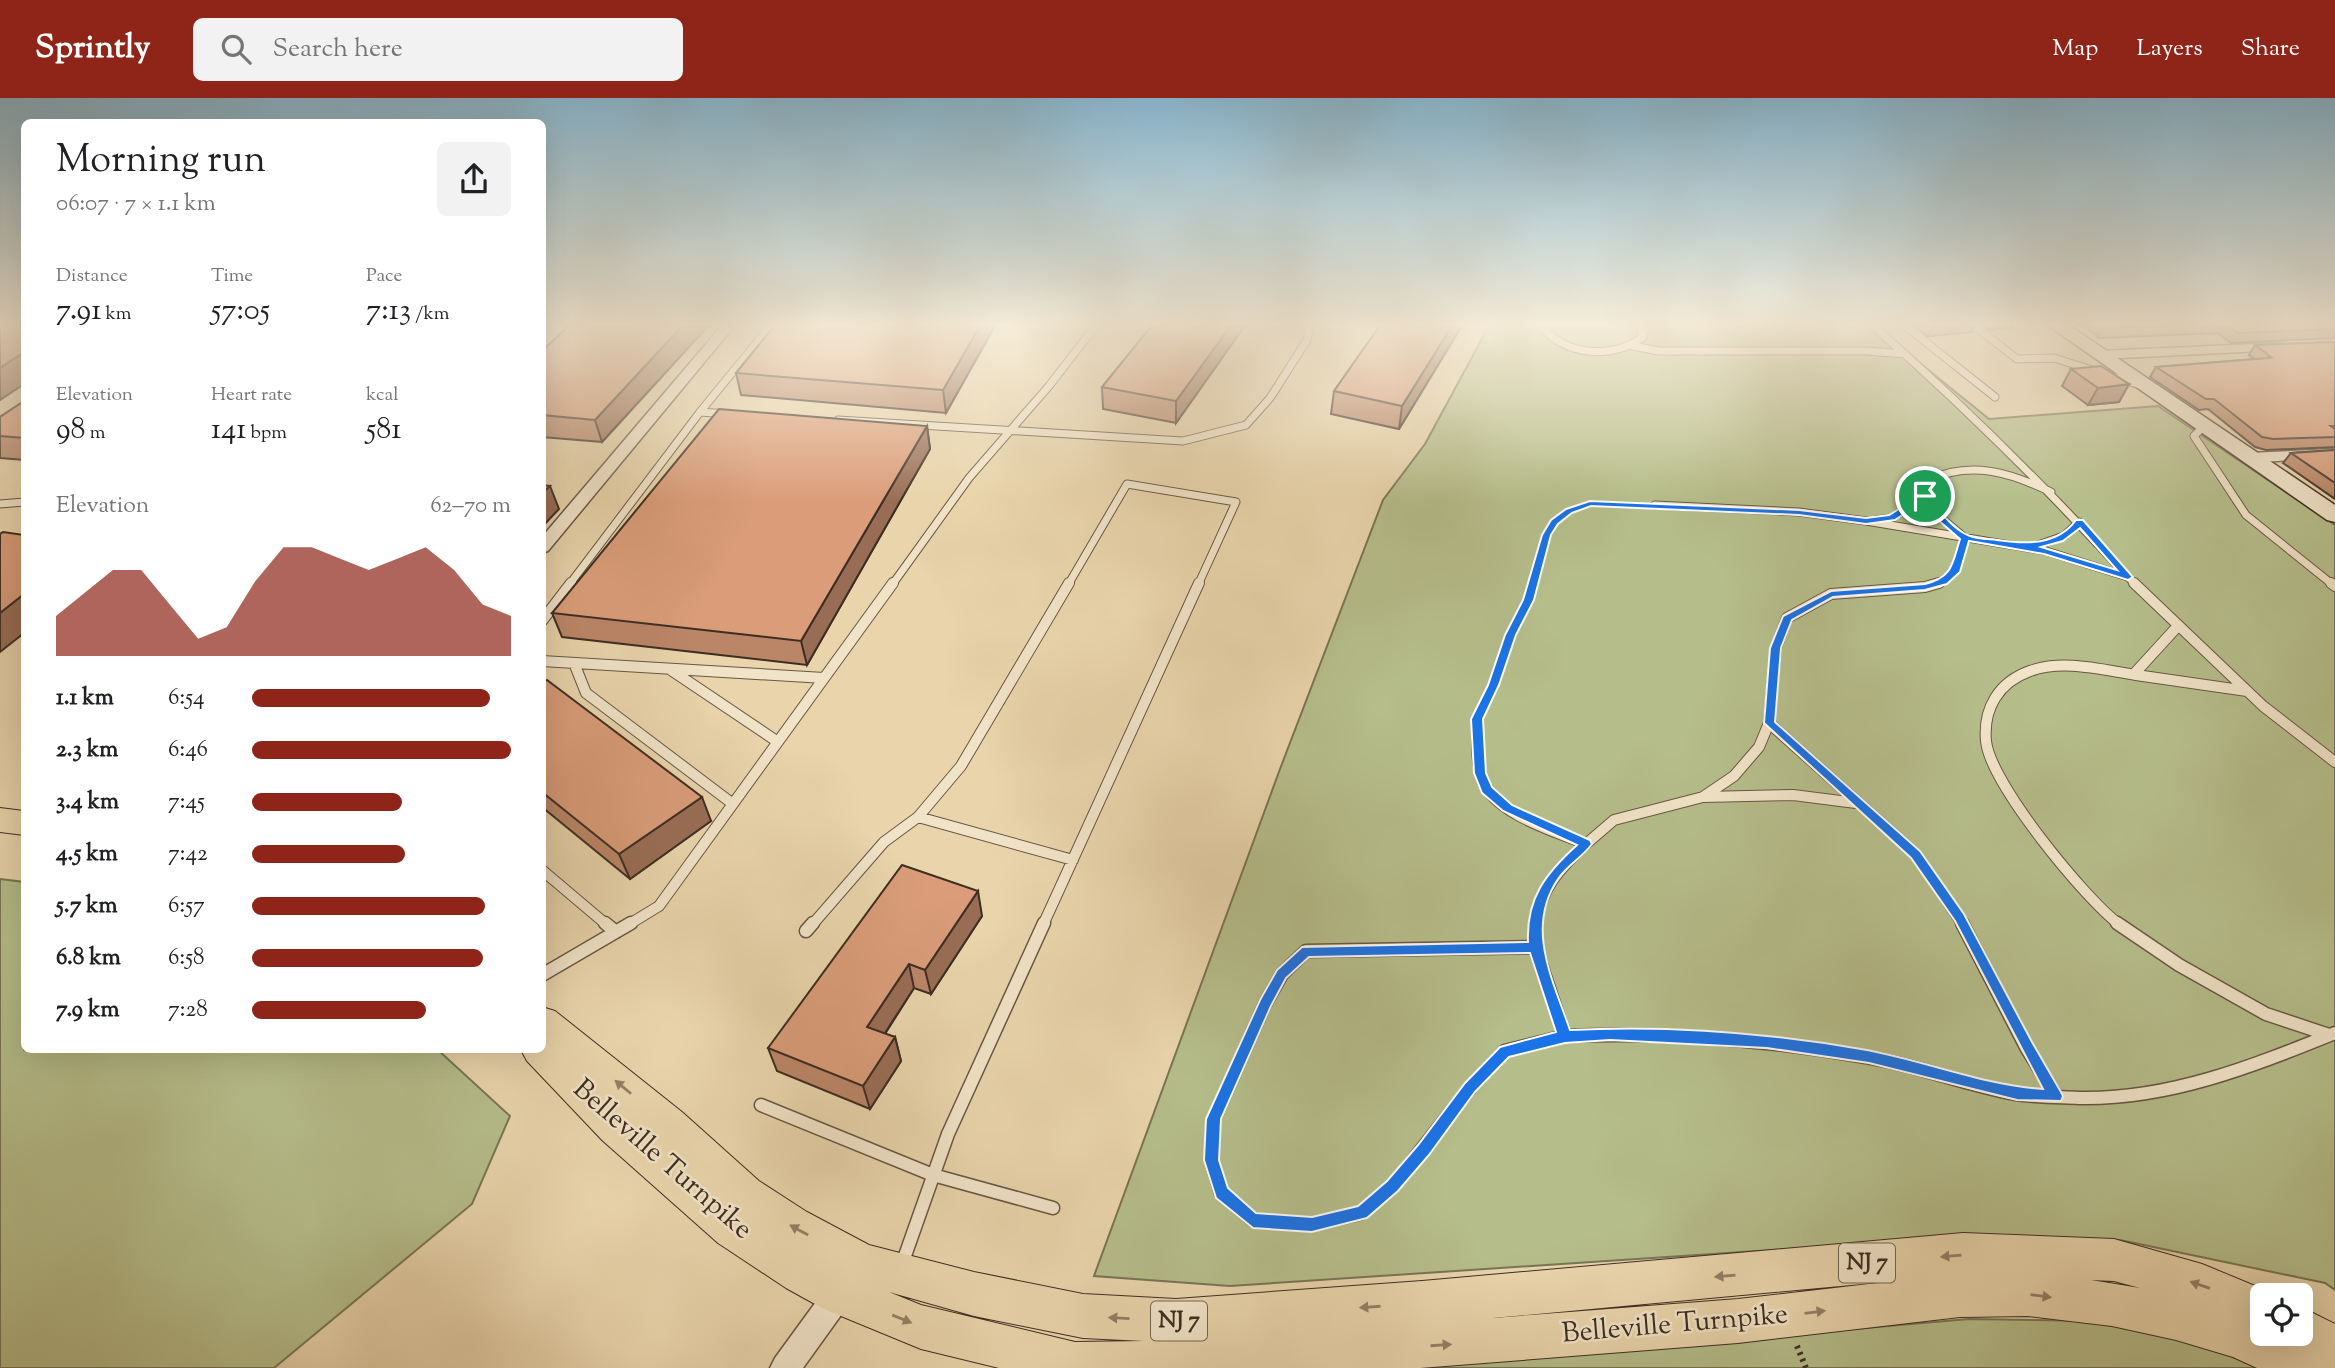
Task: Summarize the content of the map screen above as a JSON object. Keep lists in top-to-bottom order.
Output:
{
  "streets": {
    "main road": ["Belleville Turnpike", "NJ 7"]
  },
  "page": {
    "header": "Sprintly",
    "search": "Search here",
    "nav": ["Map", "Layers", "Share"],
    "heading": ["Morning run", "06:07 · 7 × 1.1 km"],
    "stats": [
      ["Distance", "7.91 km"],
      ["Time", "57:05"],
      ["Pace", "7:13 /km"],
      ["Elevation", "98 m"],
      ["Heart rate", "141 bpm"],
      ["kcal", "581"]
    ],
    "chart": ["Elevation", "62–70 m"],
    "list": [
      {
        "name": "1.1 km",
        "note": "6:54"
      },
      {
        "name": "2.3 km",
        "note": "6:46"
      },
      {
        "name": "3.4 km",
        "note": "7:45"
      },
      {
        "name": "4.5 km",
        "note": "7:42"
      },
      {
        "name": "5.7 km",
        "note": "6:57"
      },
      {
        "name": "6.8 km",
        "note": "6:58"
      },
      {
        "name": "7.9 km",
        "note": "7:28"
      }
    ]
  }
}
